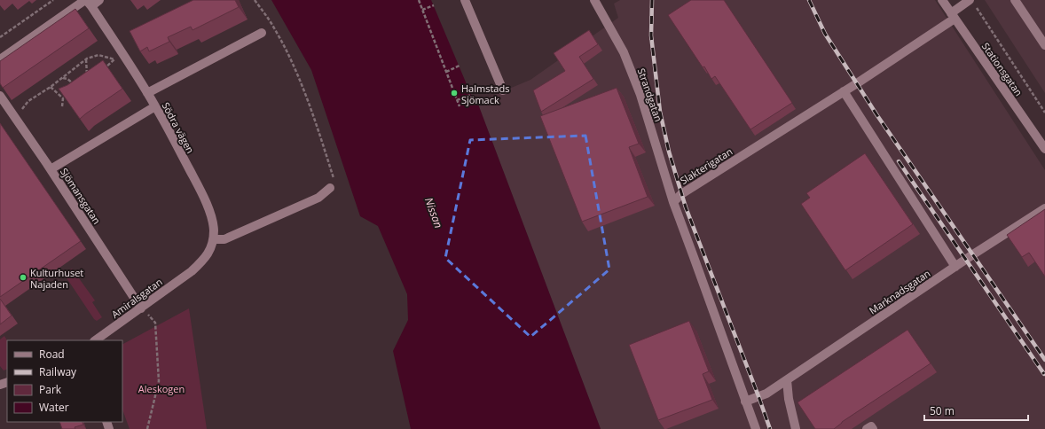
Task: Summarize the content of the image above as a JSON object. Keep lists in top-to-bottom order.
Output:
{
  "streets": {
    "street": [
      "Stationsgatan",
      "Strandgatan",
      "Södra vägen",
      "Slakterigatan",
      "Sjömansgatan",
      "Marknadsgatan",
      "Amiralsgatan"
    ]
  },
  "crossings": [
    ["Stationsgatan", "Slakterigatan"],
    ["Strandgatan", "Slakterigatan"],
    ["Södra vägen", "Amiralsgatan"],
    ["Sjömansgatan", "Amiralsgatan"]
  ],
  "water": ["Nissan"],
  "parks": ["Aleskogen"],
  "places": ["Halmstads Sjömack", "Kulturhuset Najaden"],
  "legend": [
    "Road",
    "Railway",
    "Park",
    "Water"
  ],
  "scale_bar": "50 m"
}
